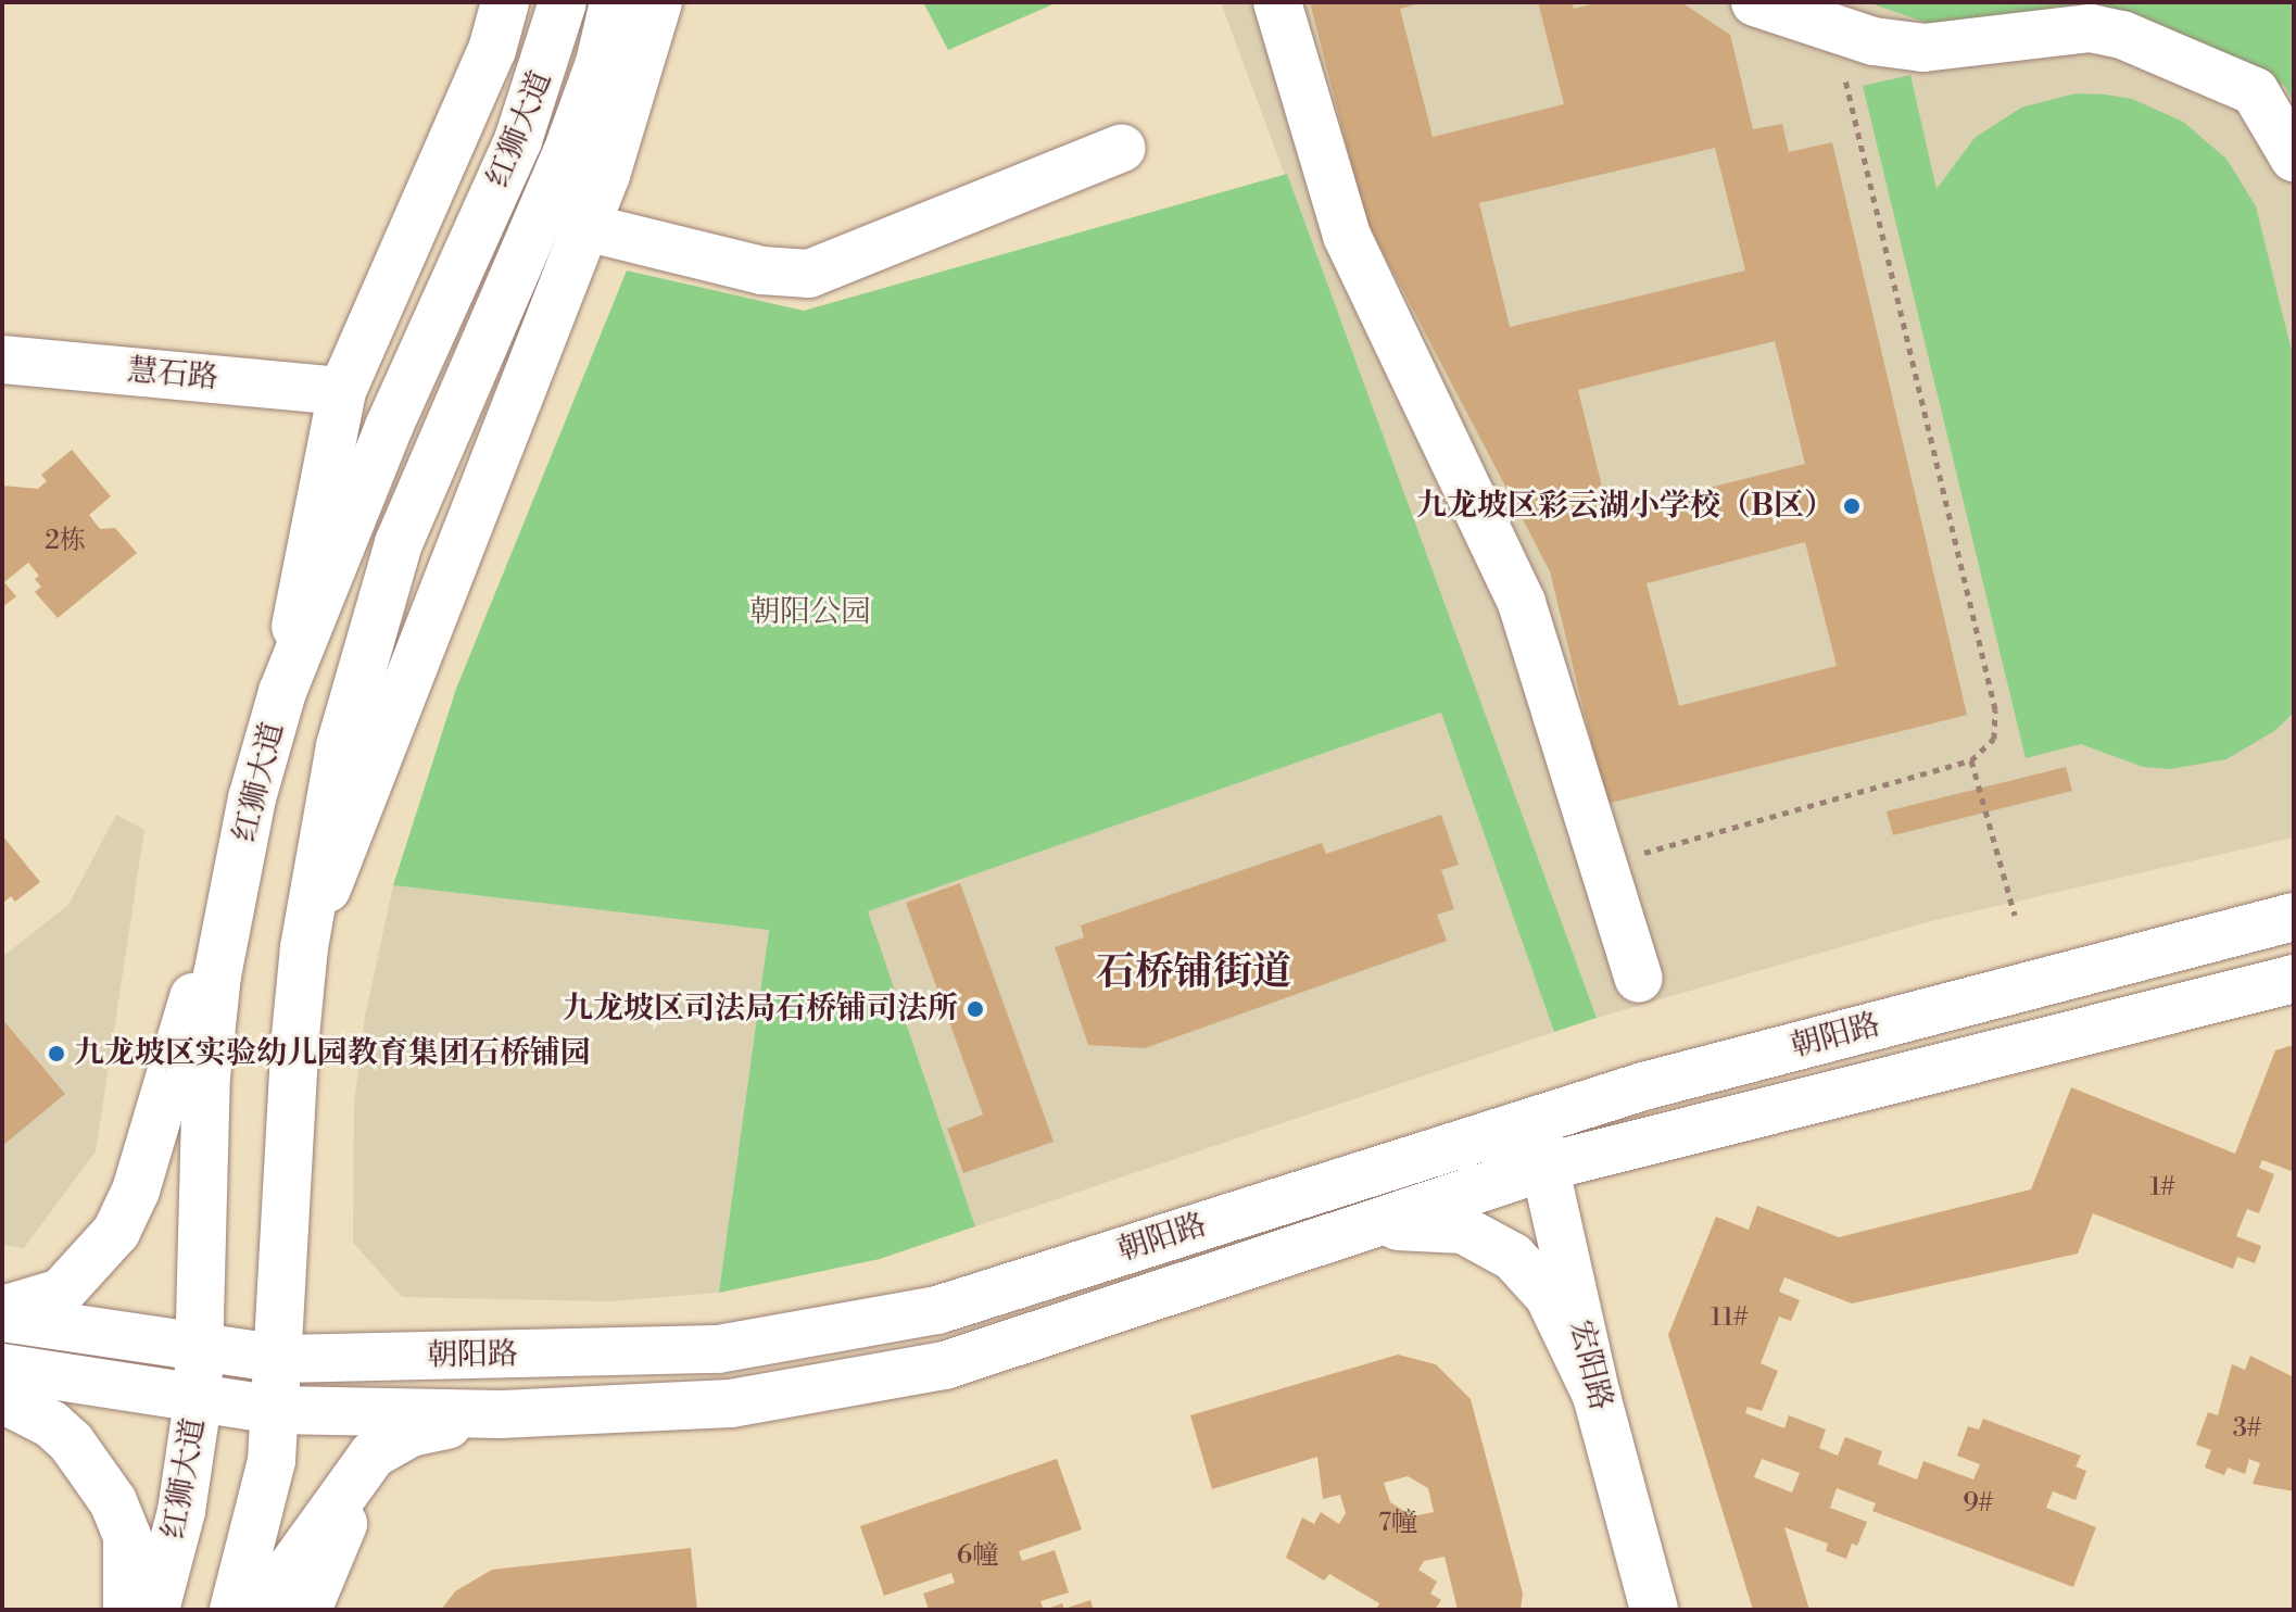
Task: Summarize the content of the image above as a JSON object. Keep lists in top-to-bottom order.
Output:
{
  "streets": {
    "main road": [
      "红狮大道",
      "慧石路",
      "朝阳路",
      "宏阳路"
    ]
  },
  "crossings": [
    ["红狮大道", "朝阳路"],
    ["朝阳路", "宏阳路"]
  ],
  "districts": ["石桥铺街道"],
  "parks": ["朝阳公园"],
  "places": ["九龙坡区彩云湖小学校（B区）", "九龙坡区司法局石桥铺司法所", "九龙坡区实验幼儿园教育集团石桥铺园"],
  "house_numbers": [
    "2栋",
    "1#",
    "11#",
    "3#",
    "9#",
    "7幢",
    "6幢"
  ]
}
